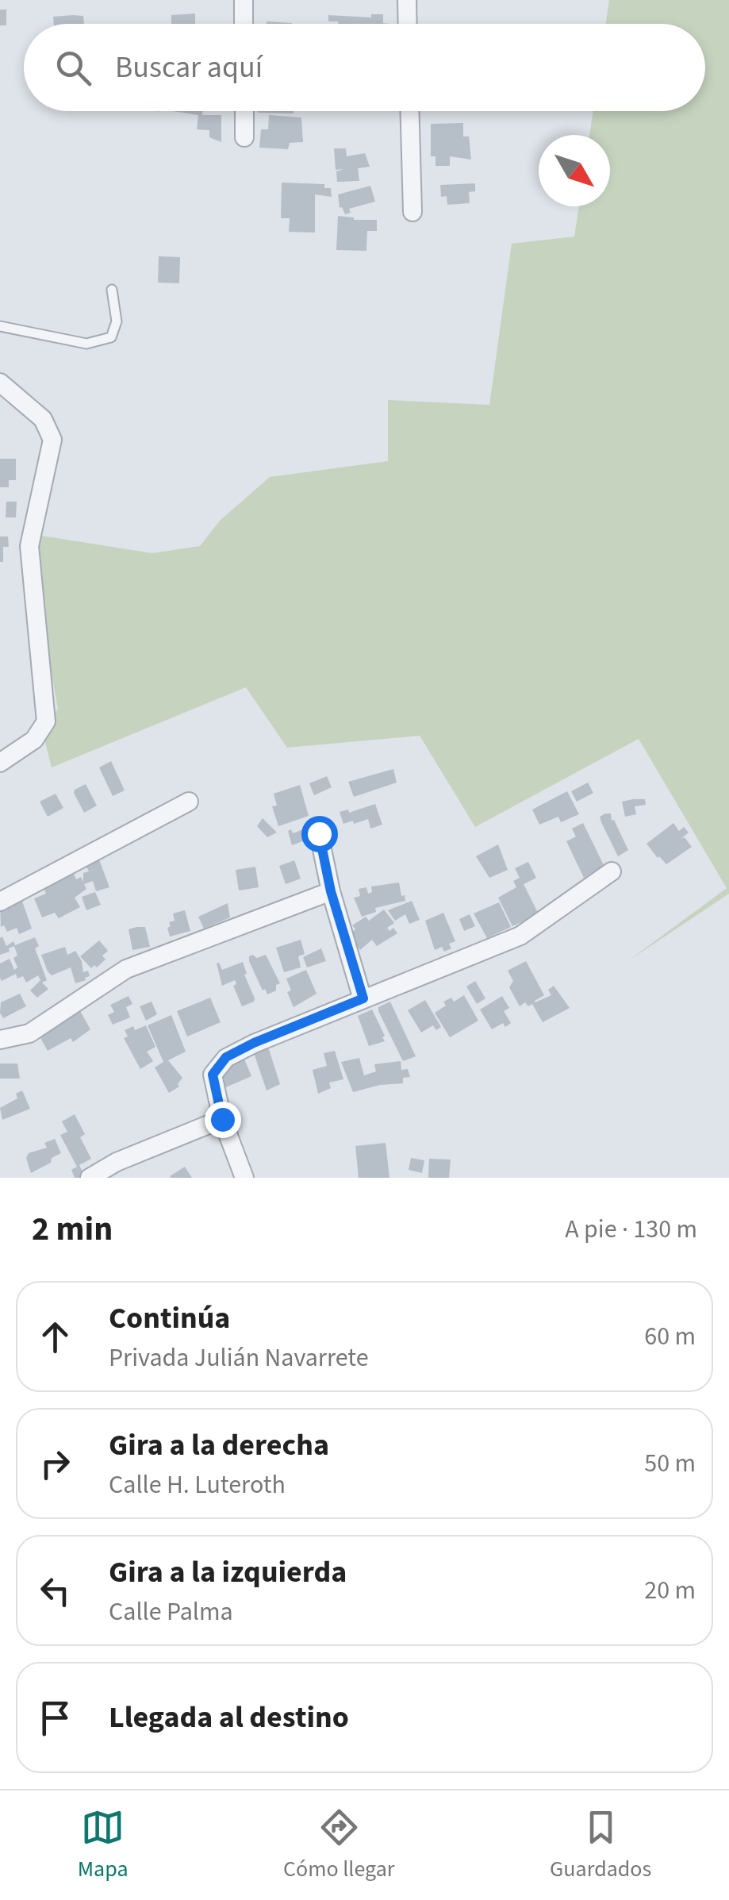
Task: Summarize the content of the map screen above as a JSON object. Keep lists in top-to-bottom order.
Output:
{
  "north": "bottom right",
  "page": {
    "search": "Buscar aquí",
    "heading": ["2 min", "A pie · 130 m"],
    "list": [
      ["Continúa", "Privada Julián Navarrete", "60 m"],
      ["Gira a la derecha", "Calle H. Luteroth", "50 m"],
      ["Gira a la izquierda", "Calle Palma", "20 m"],
      "Llegada al destino"
    ],
    "nav": ["Mapa", "Cómo llegar", "Guardados"]
  }
}
